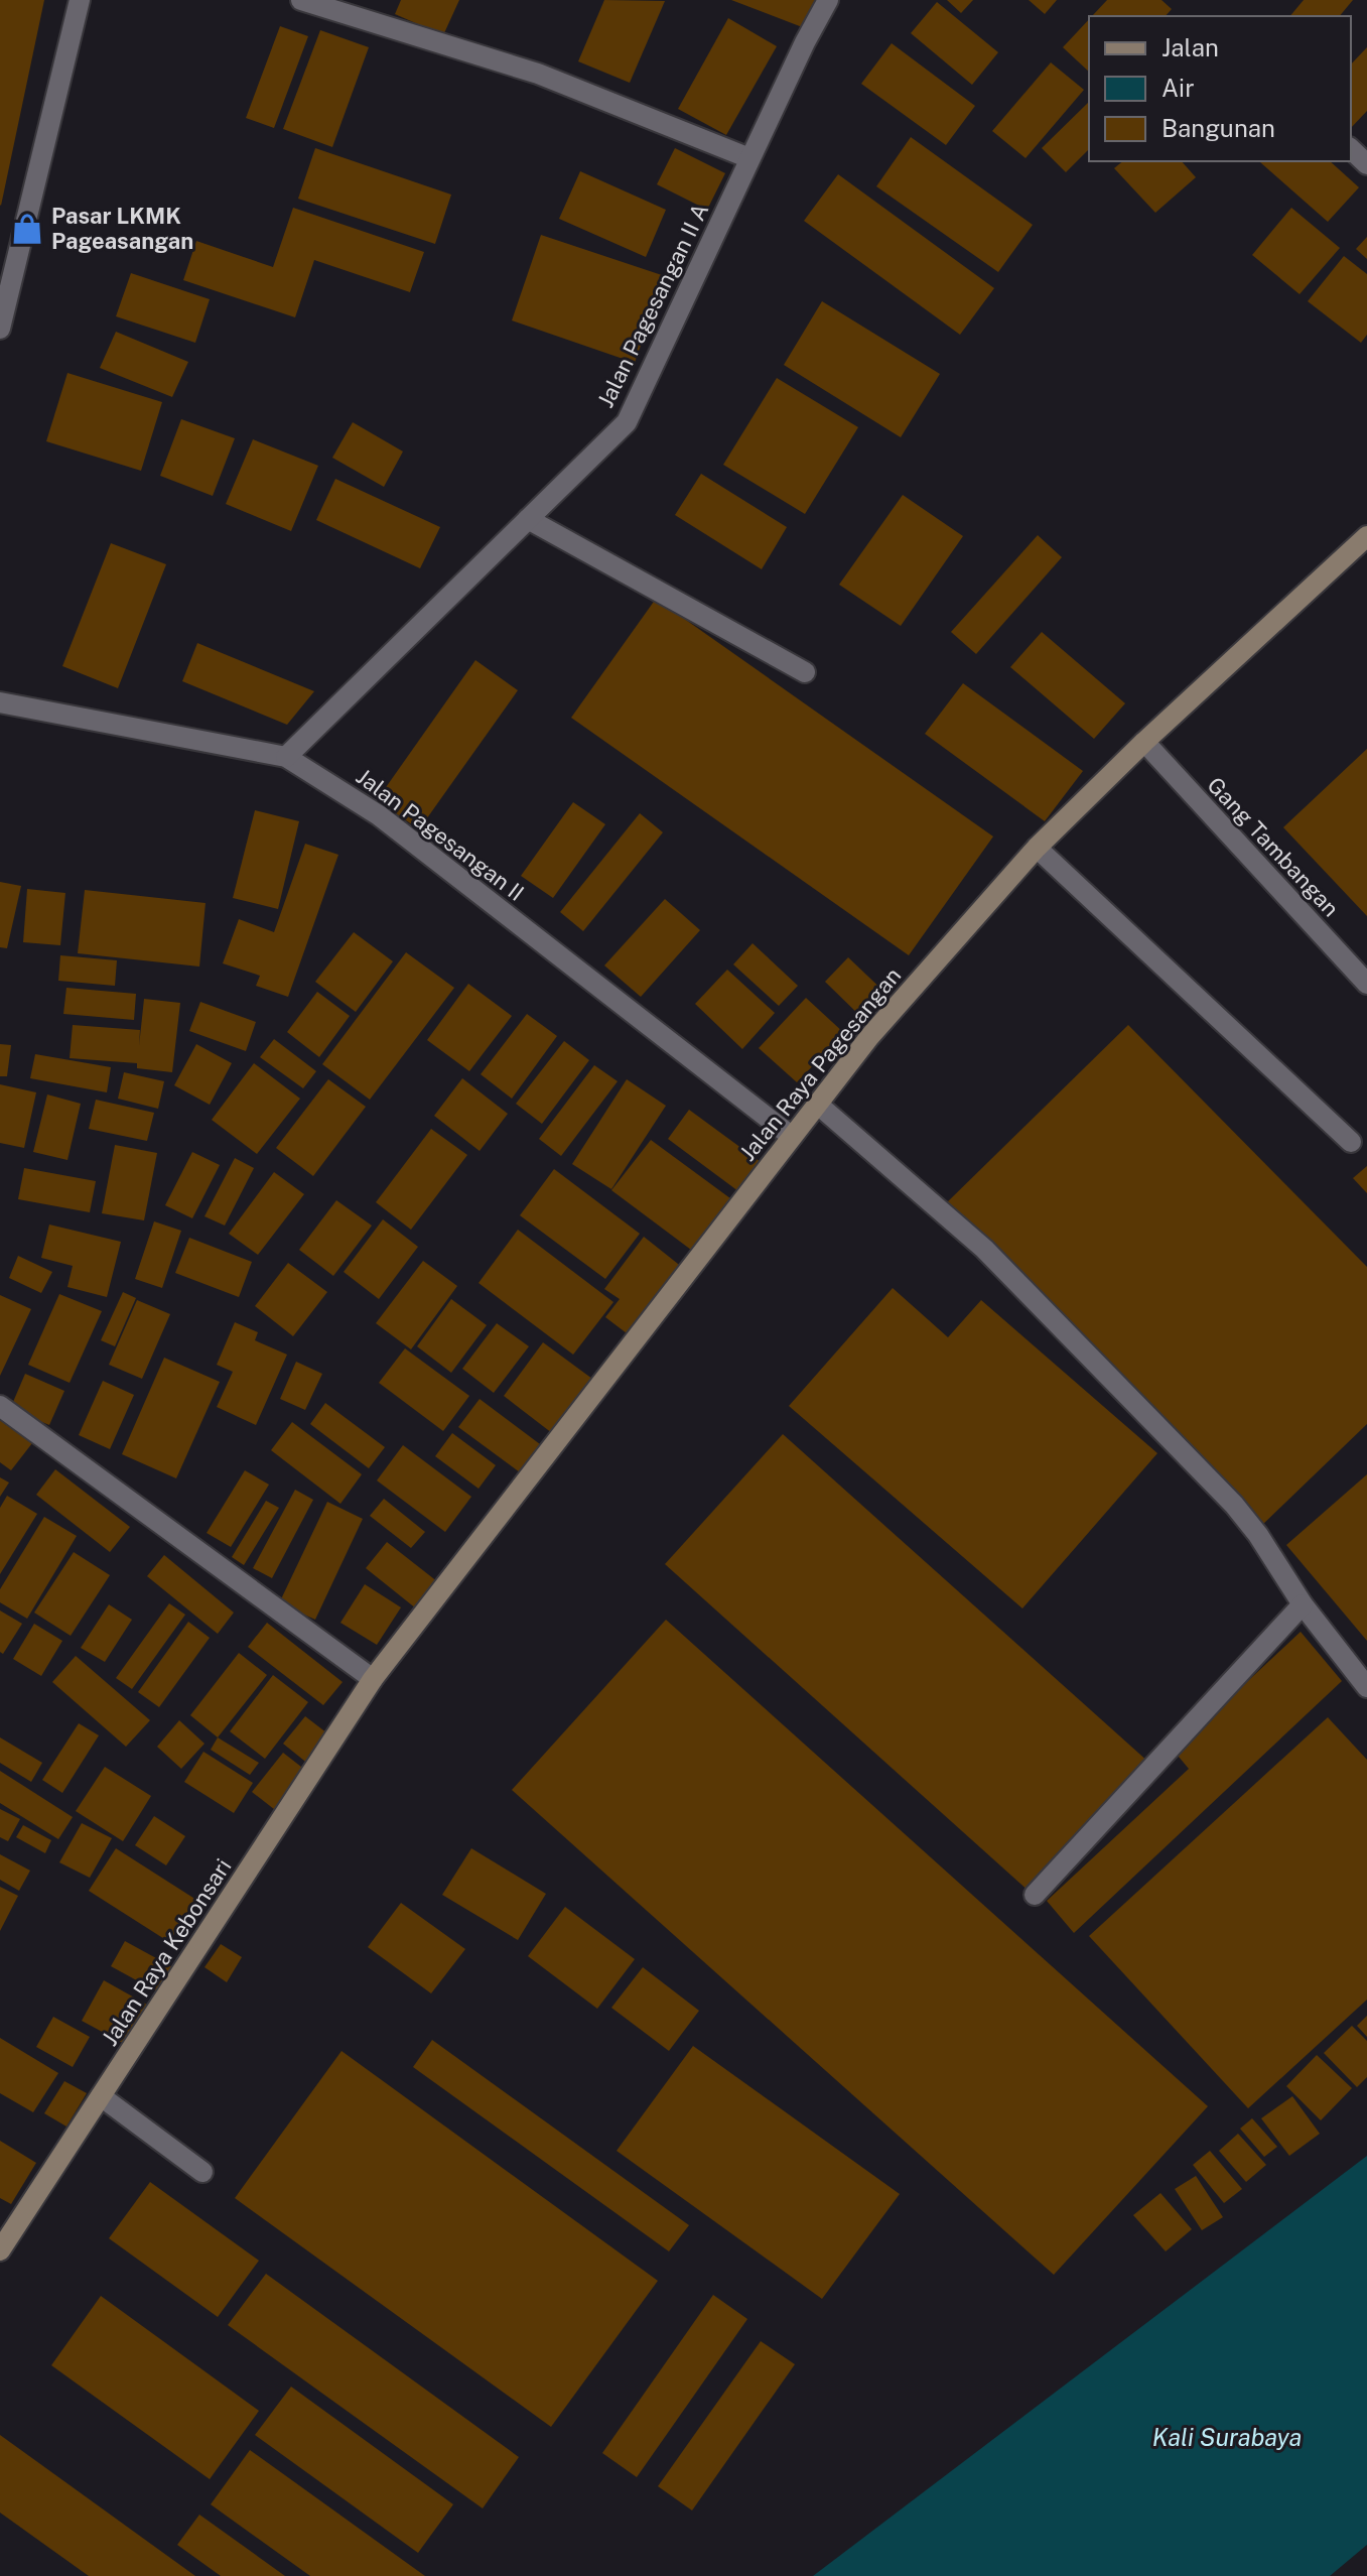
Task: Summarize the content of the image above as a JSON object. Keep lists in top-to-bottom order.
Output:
{
  "streets": {
    "main road": ["Jalan Raya Pagesangan", "Jalan Raya Kebonsari"],
    "street": ["Jalan Pagesangan II A", "Jalan Pagesangan II", "Gang Tambangan"]
  },
  "crossings": [
    ["Jalan Pagesangan II A", "Jalan Pagesangan II"],
    ["Jalan Pagesangan II", "Jalan Raya Pagesangan"],
    ["Gang Tambangan", "Jalan Raya Pagesangan"],
    ["Jalan Raya Pagesangan", "Jalan Raya Kebonsari"]
  ],
  "water": ["Kali Surabaya"],
  "places": {
    "shop": ["Pasar LKMK Pageasangan"]
  },
  "legend": ["Jalan", "Air", "Bangunan"]
}
